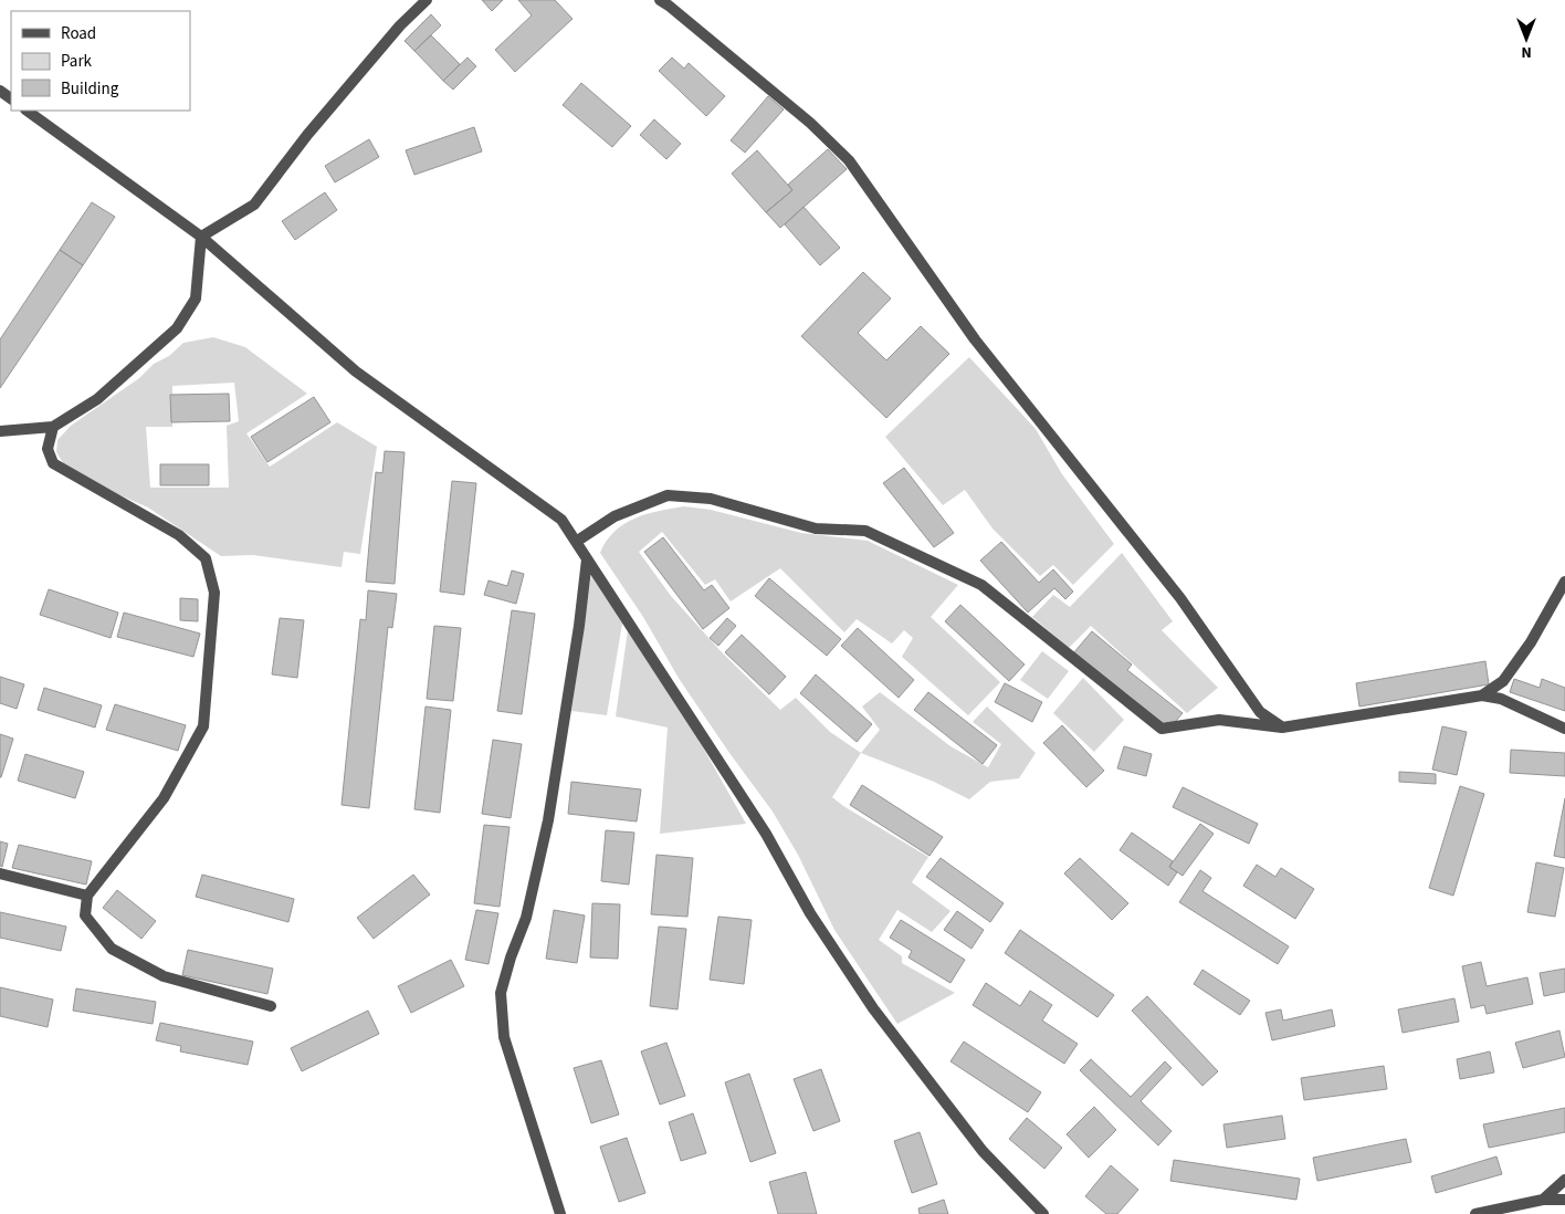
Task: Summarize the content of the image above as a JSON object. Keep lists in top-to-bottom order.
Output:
{
  "legend": ["Road", "Park", "Building"],
  "north": "bottom"
}
